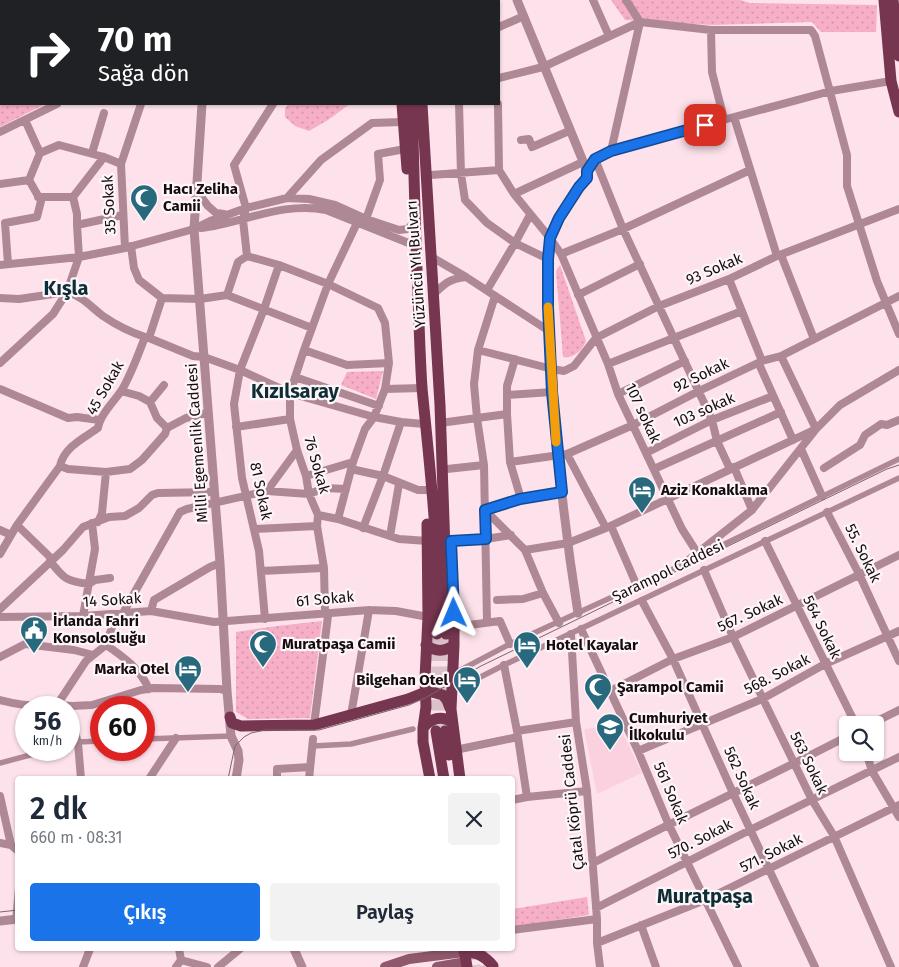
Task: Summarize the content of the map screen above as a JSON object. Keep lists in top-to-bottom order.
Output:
{
  "streets": {
    "main road": ["Yüzüncü Yıl Bulvarı"],
    "street": [
      "35 Sokak",
      "93 Sokak",
      "92 Sokak",
      "45 Sokak",
      "103 sokak",
      "107 sokak",
      "Milli Egemenlik Caddesi",
      "76 Sokak",
      "81 Sokak",
      "55. Sokak",
      "Şarampol Caddesi",
      "61 Sokak",
      "14 Sokak",
      "567. Sokak",
      "564 Sokak",
      "568. Sokak",
      "563 Sokak",
      "562 Sokak",
      "561 Sokak",
      "Çatal Köprü Caddesi",
      "570. Sokak",
      "571. Sokak"
    ]
  },
  "crossings": [
    ["35 Sokak", "45 Sokak"],
    ["Yüzüncü Yıl Bulvarı", "Şarampol Caddesi"],
    ["Yüzüncü Yıl Bulvarı", "61 Sokak"],
    ["93 Sokak", "107 sokak"],
    ["92 Sokak", "107 sokak"],
    ["103 sokak", "107 sokak"],
    ["Milli Egemenlik Caddesi", "61 Sokak"],
    ["Milli Egemenlik Caddesi", "14 Sokak"],
    ["76 Sokak", "61 Sokak"],
    ["81 Sokak", "61 Sokak"],
    ["55. Sokak", "Şarampol Caddesi"],
    ["55. Sokak", "567. Sokak"],
    ["55. Sokak", "568. Sokak"],
    ["Şarampol Caddesi", "564 Sokak"],
    ["Şarampol Caddesi", "563 Sokak"],
    ["Şarampol Caddesi", "562 Sokak"],
    ["Şarampol Caddesi", "561 Sokak"],
    ["Şarampol Caddesi", "Çatal Köprü Caddesi"],
    ["61 Sokak", "14 Sokak"],
    ["567. Sokak", "564 Sokak"],
    ["567. Sokak", "563 Sokak"],
    ["567. Sokak", "562 Sokak"],
    ["567. Sokak", "561 Sokak"],
    ["564 Sokak", "568. Sokak"],
    ["568. Sokak", "563 Sokak"],
    ["568. Sokak", "562 Sokak"],
    ["568. Sokak", "561 Sokak"],
    ["563 Sokak", "570. Sokak"],
    ["563 Sokak", "571. Sokak"],
    ["562 Sokak", "570. Sokak"],
    ["562 Sokak", "571. Sokak"],
    ["561 Sokak", "570. Sokak"],
    ["561 Sokak", "571. Sokak"],
    ["Çatal Köprü Caddesi", "570. Sokak"],
    ["Çatal Köprü Caddesi", "571. Sokak"]
  ],
  "districts": ["Kışla", "Kızılsaray", "Muratpaşa"],
  "places": {
    "mosque": ["Hacı Zeliha Camii", "Muratpaşa Camii", "Şarampol Camii"],
    "hotel": [
      "Aziz Konaklama",
      "Hotel Kayalar",
      "Marka Otel",
      "Bilgehan Otel"
    ],
    "public building": ["İrlanda Fahri Konsolosluğu"],
    "school or university": ["Cumhuriyet İlkokulu"]
  },
  "page": {
    "turn": ["70 m", "Sağa dön"],
    "speed": "56 km/h",
    "limit": "60",
    "heading": ["2 dk", "660 m · 08:31"],
    "buttons": ["Çıkış", "Paylaş"]
  }
}
